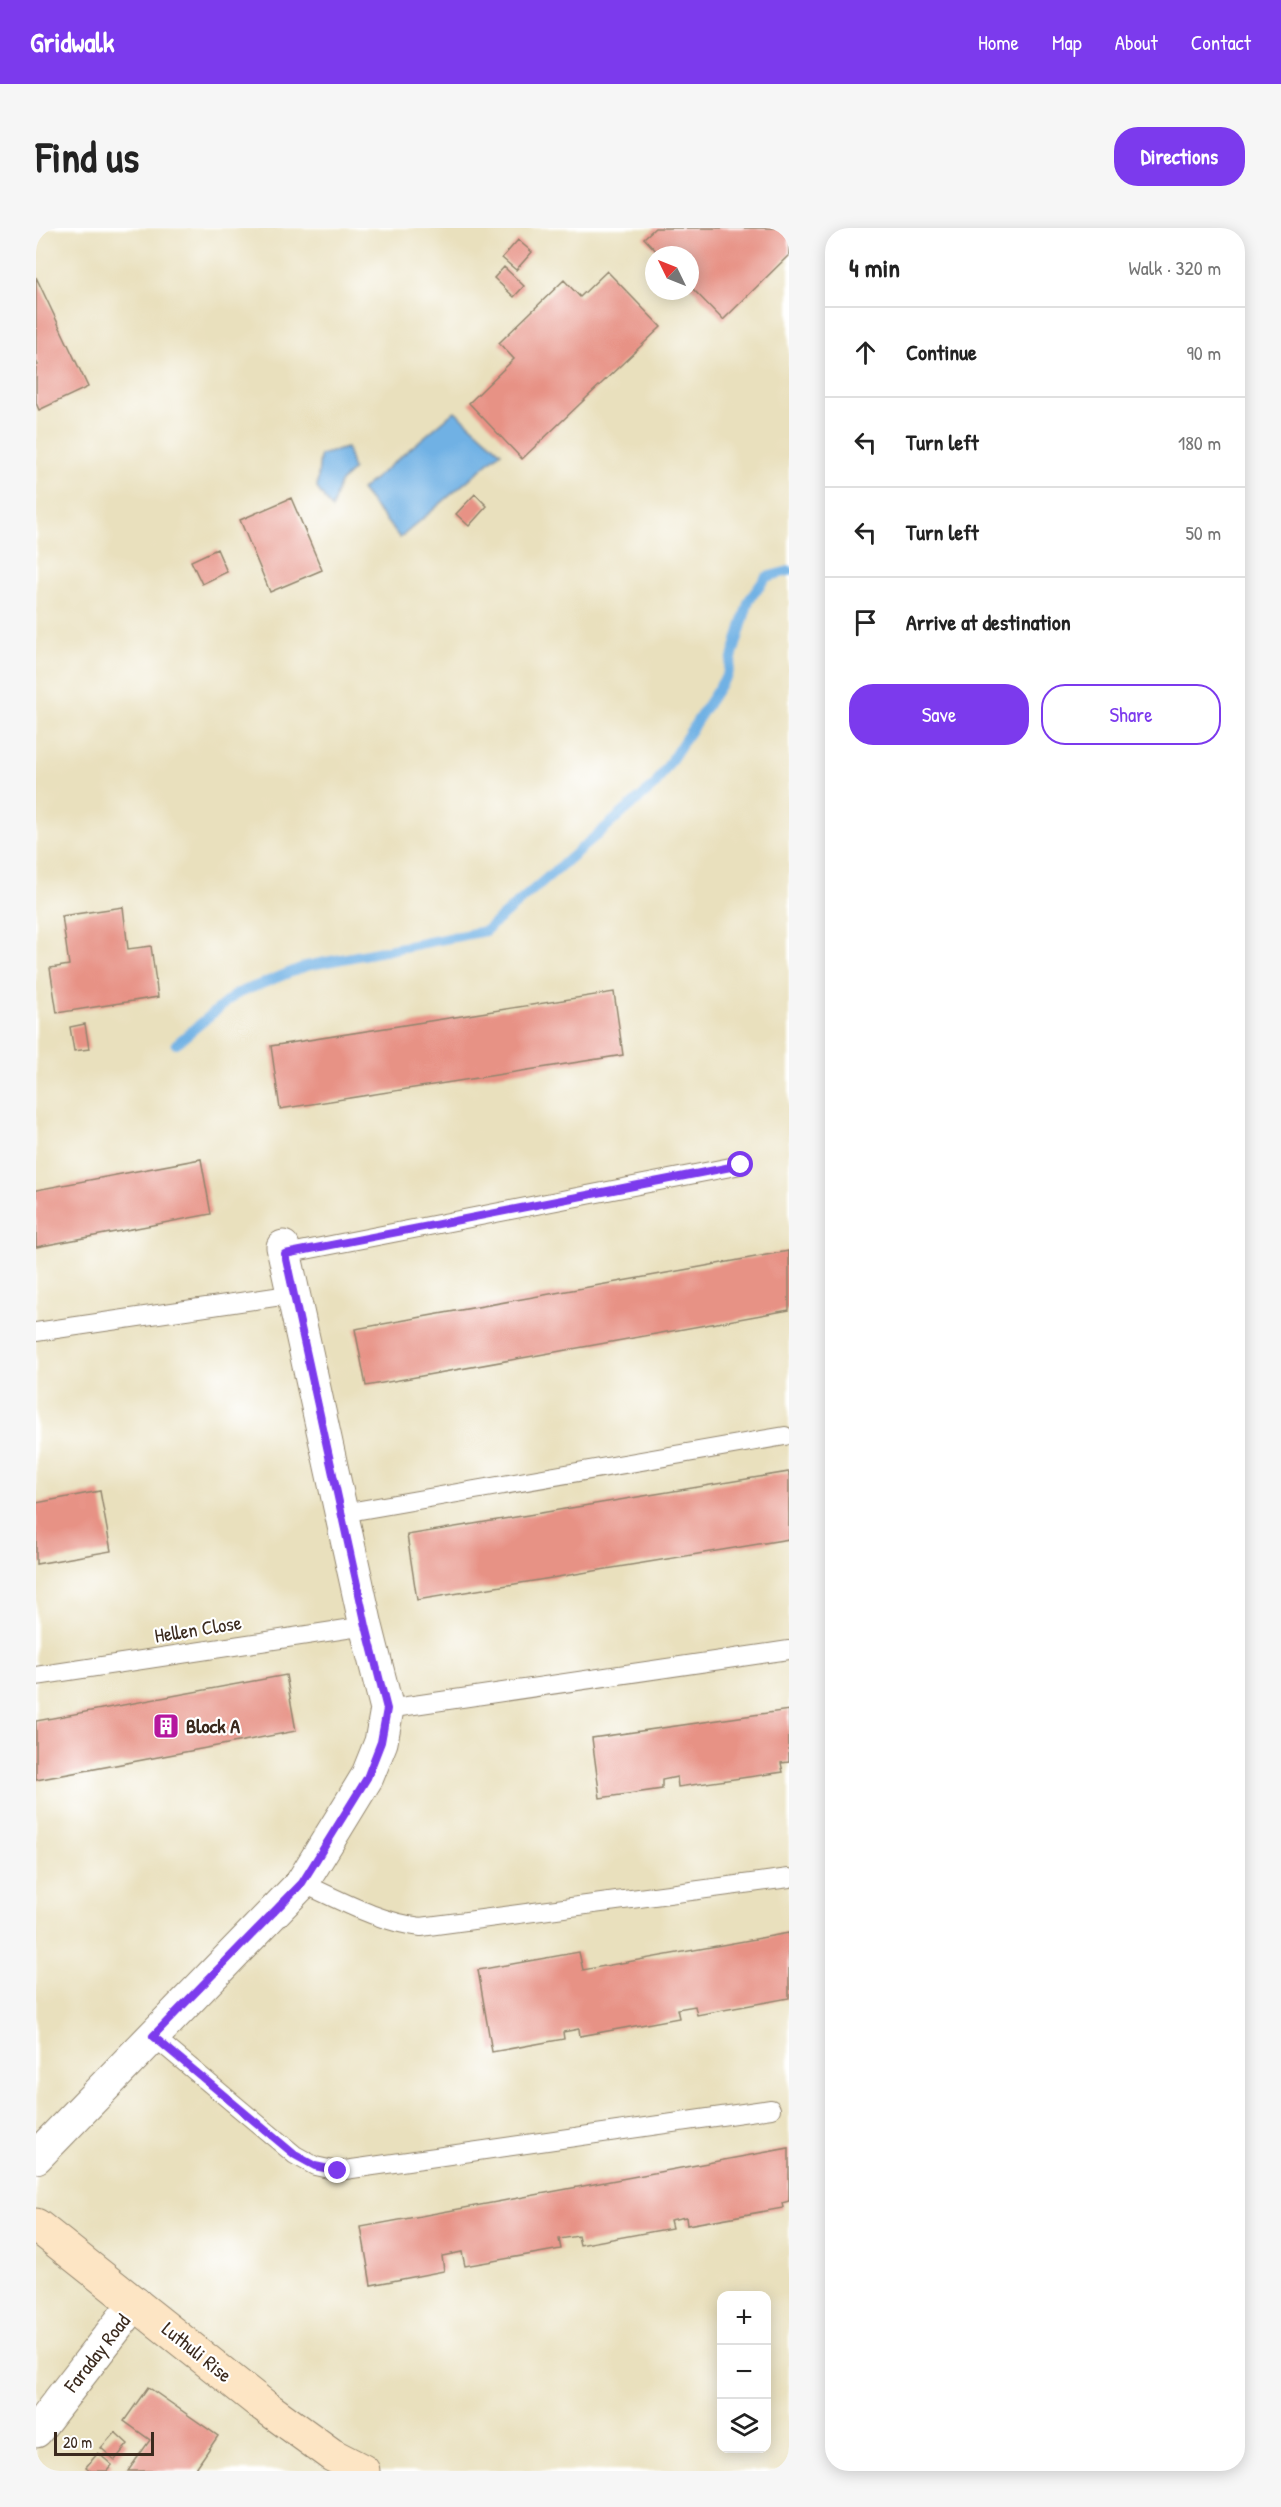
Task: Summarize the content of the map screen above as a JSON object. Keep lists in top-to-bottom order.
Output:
{
  "streets": {
    "street": ["Luthuli Rise", "Faraday Road"],
    "lane": ["Hellen Close"]
  },
  "crossings": [
    ["Luthuli Rise", "Faraday Road"]
  ],
  "places": {
    "building": ["Block A"]
  },
  "scale_bar": "20 m",
  "north": "top left",
  "page": {
    "header": "Gridwalk",
    "nav": [
      "Home",
      "Map",
      "About",
      "Contact"
    ],
    "buttons": [
      "Directions",
      ["Save", "Share"]
    ],
    "title": "Find us",
    "heading": ["4 min", "Walk · 320 m"],
    "list": [
      ["Continue", "90 m"],
      ["Turn left", "180 m"],
      ["Turn left", "50 m"],
      "Arrive at destination"
    ],
    "map_buttons": ["+", "−"],
    "scale": "20 m"
  }
}
